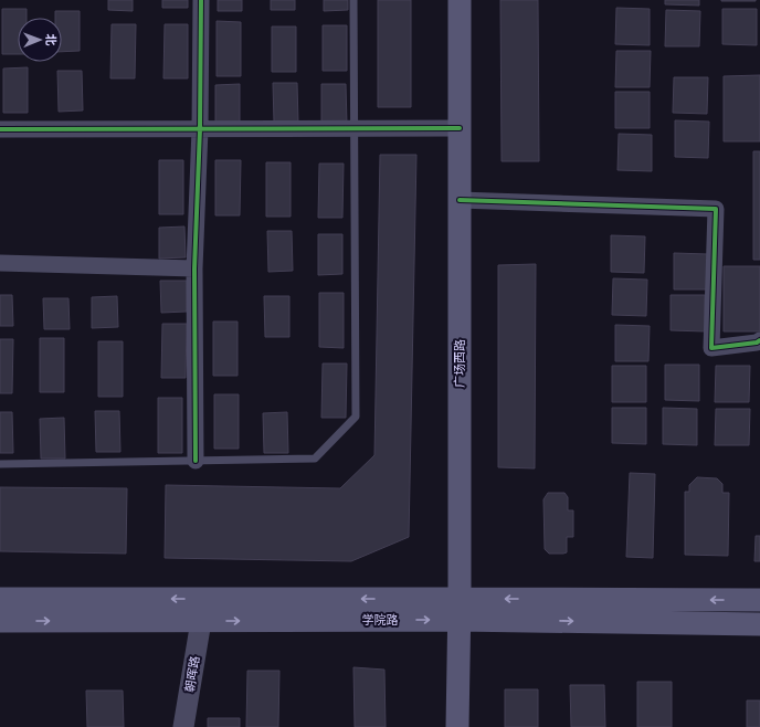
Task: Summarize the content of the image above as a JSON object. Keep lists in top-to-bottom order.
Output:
{
  "streets": {
    "main road": ["广场西路", "学院路"],
    "street": ["朝晖路"]
  },
  "crossings": [
    ["广场西路", "学院路"],
    ["学院路", "朝晖路"]
  ],
  "north": "right"
}
